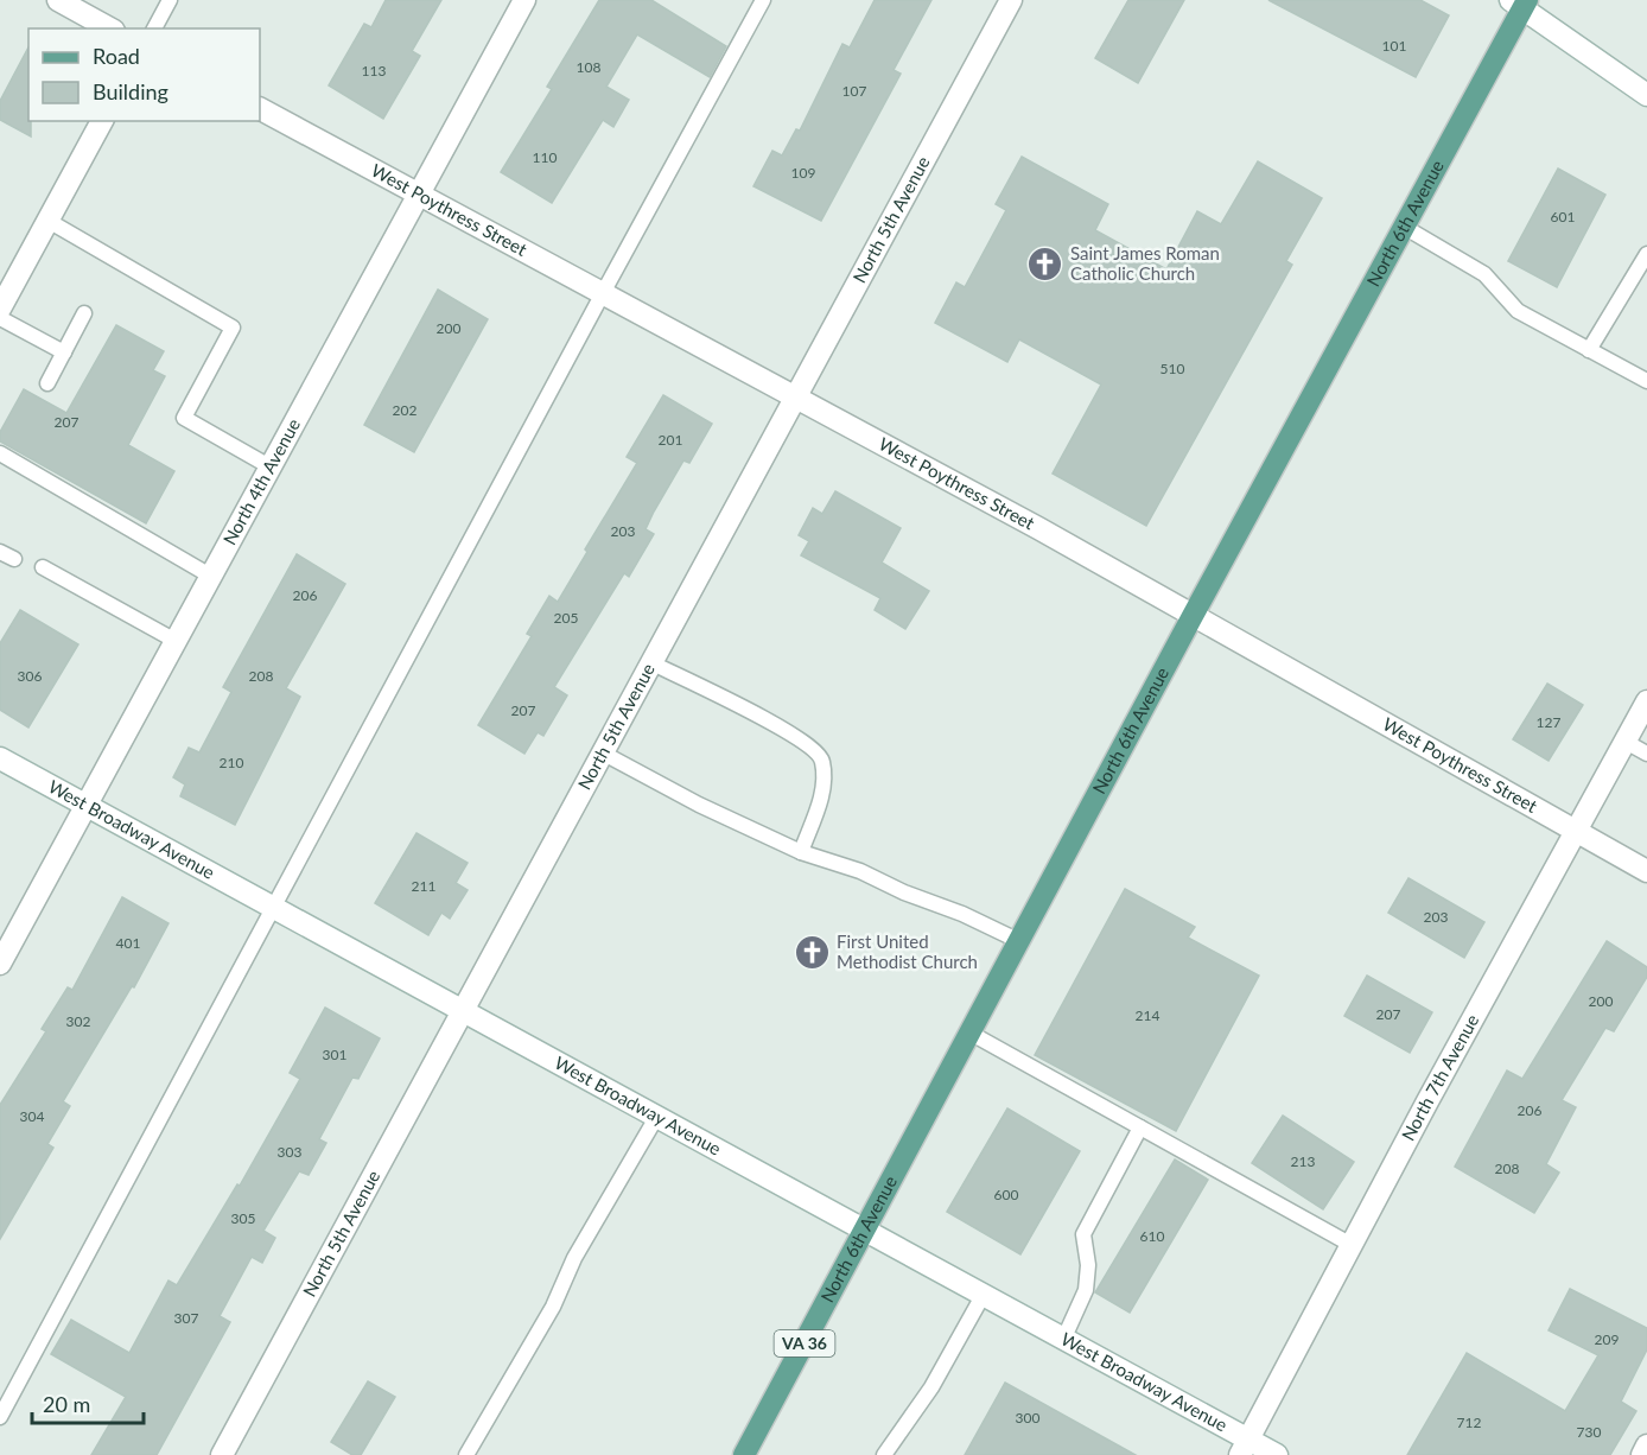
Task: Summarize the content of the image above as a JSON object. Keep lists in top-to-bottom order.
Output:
{
  "streets": {
    "main road": ["North 6th Avenue", "VA 36"],
    "street": [
      "West Poythress Street",
      "North 5th Avenue",
      "North 4th Avenue",
      "West Broadway Avenue",
      "North 7th Avenue"
    ]
  },
  "crossings": [
    ["West Poythress Street", "North 5th Avenue"],
    ["West Poythress Street", "North 6th Avenue"],
    ["West Poythress Street", "North 4th Avenue"],
    ["West Poythress Street", "North 7th Avenue"],
    ["North 5th Avenue", "West Broadway Avenue"],
    ["North 6th Avenue", "West Broadway Avenue"],
    ["North 4th Avenue", "West Broadway Avenue"],
    ["West Broadway Avenue", "North 7th Avenue"]
  ],
  "places": {
    "church": ["Saint James Roman Catholic Church", "First United Methodist Church"]
  },
  "house_numbers": [
    "101",
    "108",
    "113",
    "107",
    "110",
    "109",
    "601",
    "200",
    "510",
    "202",
    "207",
    "201",
    "203",
    "206",
    "205",
    "306",
    "208",
    "207",
    "127",
    "210",
    "211",
    "203",
    "401",
    "200",
    "207",
    "214",
    "302",
    "301",
    "206",
    "304",
    "303",
    "213",
    "208",
    "600",
    "305",
    "610",
    "307",
    "209",
    "300",
    "712",
    "730"
  ],
  "legend": ["Road", "Building"],
  "scale_bar": "20 m"
}
